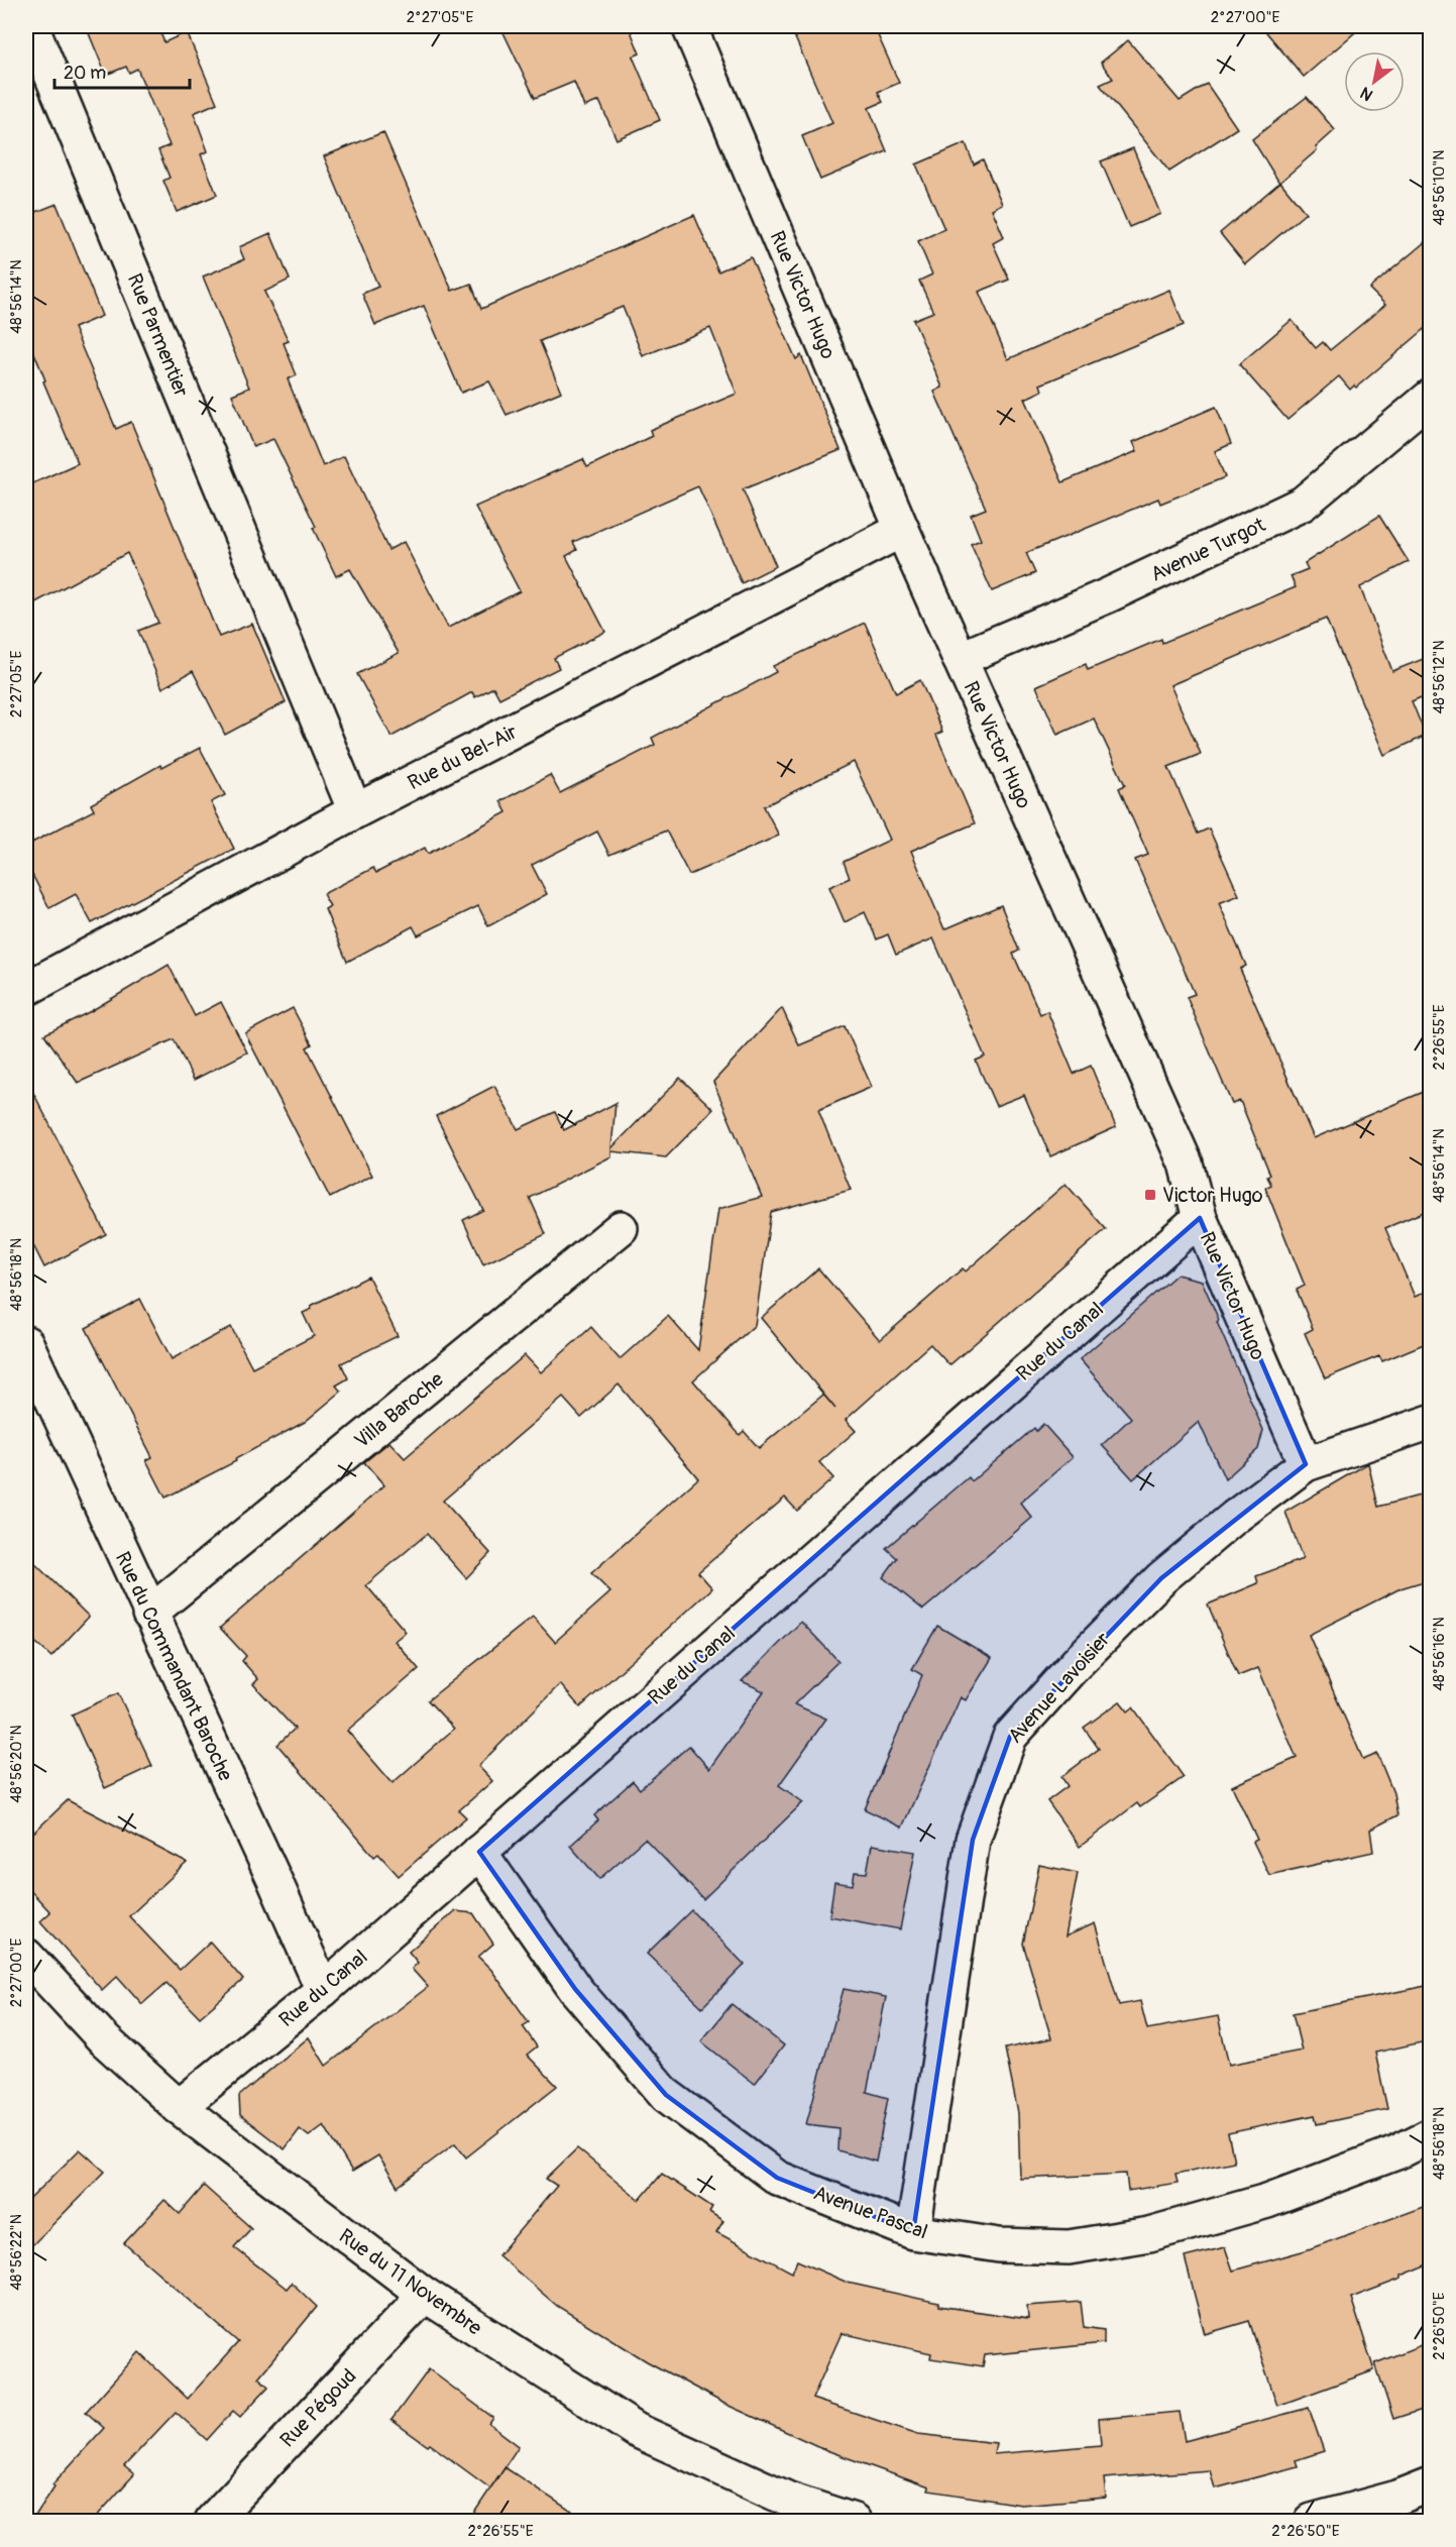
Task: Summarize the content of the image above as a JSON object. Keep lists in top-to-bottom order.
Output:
{
  "streets": {
    "street": [
      "Rue Victor Hugo",
      "Rue Parmentier",
      "Avenue Turgot",
      "Rue du Bel-Air",
      "Rue du Canal",
      "Villa Baroche",
      "Rue du Commandant Baroche",
      "Avenue Lavoisier",
      "Avenue Pascal",
      "Rue du 11 Novembre",
      "Rue Pégoud"
    ]
  },
  "crossings": [
    ["Rue Victor Hugo", "Avenue Turgot"],
    ["Rue Victor Hugo", "Rue du Bel-Air"],
    ["Rue Victor Hugo", "Rue du Canal"],
    ["Rue Victor Hugo", "Avenue Lavoisier"],
    ["Rue Parmentier", "Rue du Bel-Air"],
    ["Rue du Canal", "Rue du Commandant Baroche"],
    ["Rue du Canal", "Avenue Pascal"],
    ["Rue du Canal", "Rue du 11 Novembre"],
    ["Villa Baroche", "Rue du Commandant Baroche"],
    ["Avenue Lavoisier", "Avenue Pascal"],
    ["Rue du 11 Novembre", "Rue Pégoud"]
  ],
  "places": {
    "transit": ["Victor Hugo"]
  },
  "scale_bar": "20 m",
  "north": "bottom left",
  "coordinates": [
    "2°27'05\"E",
    "2°27'00\"E",
    "48°56'10\"N",
    "48°56'14\"N",
    "48°56'12\"N",
    "2°26'55\"E",
    "48°56'18\"N",
    "48°56'16\"N",
    "48°56'20\"N",
    "48°56'22\"N",
    "2°26'50\"E"
  ]
}
